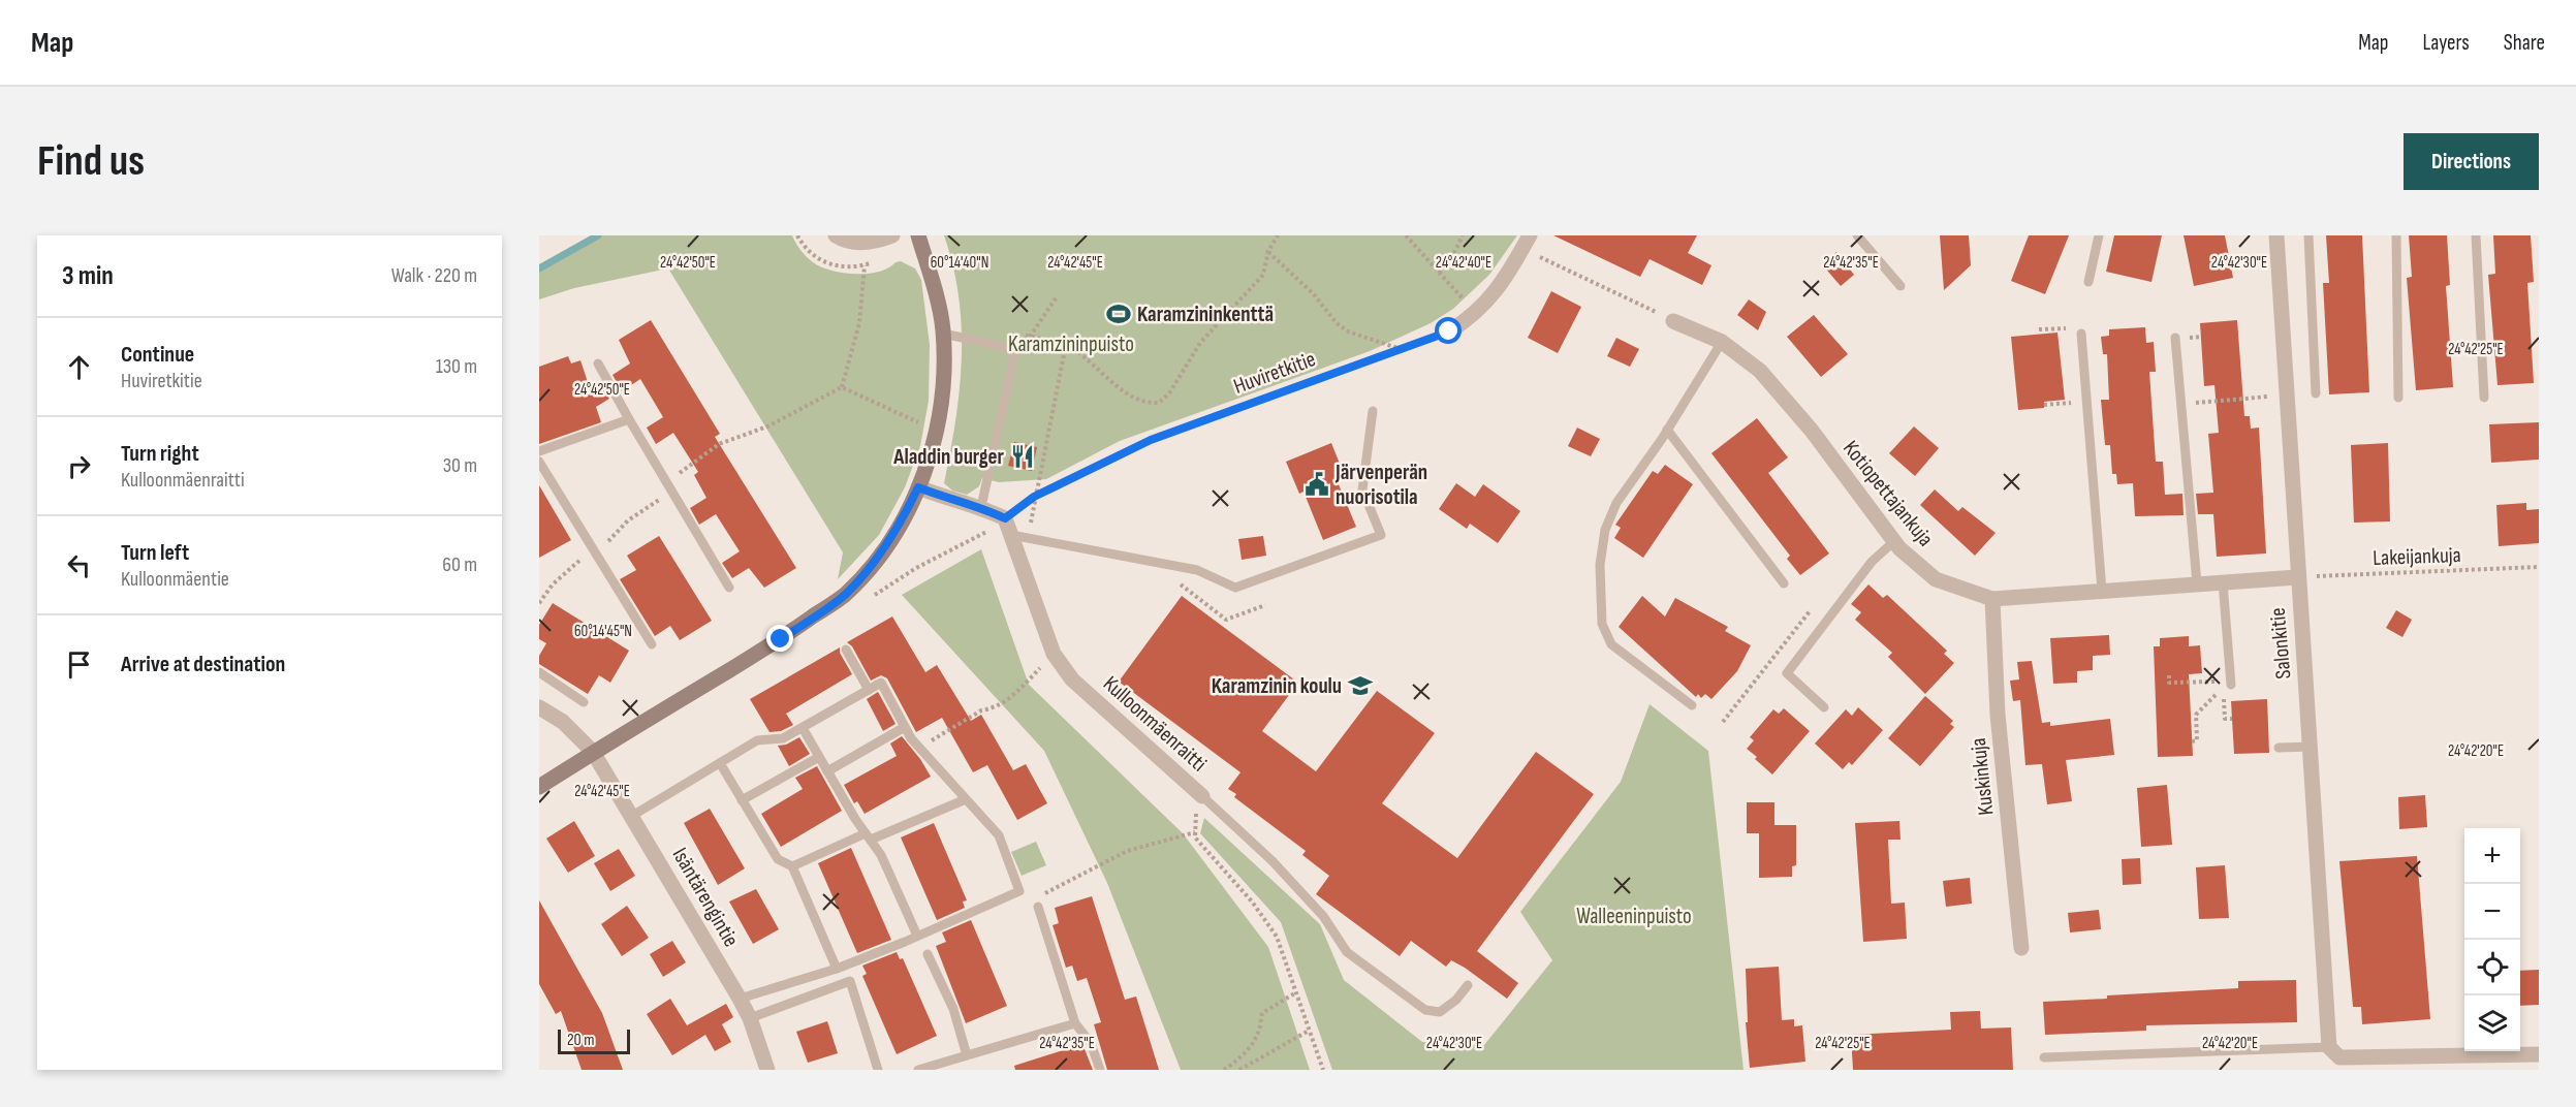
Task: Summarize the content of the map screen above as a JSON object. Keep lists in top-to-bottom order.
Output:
{
  "streets": {
    "street": [
      "Kotiopettajankuja",
      "Salonkitie",
      "Kulloonmäenraitti",
      "Kuskinkuja",
      "Isäntärengintie"
    ],
    "path": ["Huviretkitie", "Lakeijankuja"]
  },
  "crossings": [
    ["Huviretkitie", "Kulloonmäenraitti"],
    ["Kotiopettajankuja", "Lakeijankuja"],
    ["Kotiopettajankuja", "Salonkitie"],
    ["Kotiopettajankuja", "Kuskinkuja"],
    ["Lakeijankuja", "Salonkitie"]
  ],
  "parks": ["Karamzininpuisto", "Walleeninpuisto"],
  "places": {
    "sports": ["Karamzininkenttä"],
    "restaurant": ["Aladdin burger"],
    "public building": ["Järvenperän nuorisotila"],
    "school or university": ["Karamzinin koulu"]
  },
  "scale_bar": "20 m",
  "page": {
    "header": "Map",
    "nav": ["Map", "Layers", "Share"],
    "buttons": "Directions",
    "title": "Find us",
    "heading": ["3 min", "Walk · 220 m"],
    "list": [
      ["Continue", "Huviretkitie", "130 m"],
      ["Turn right", "Kulloonmäenraitti", "30 m"],
      ["Turn left", "Kulloonmäentie", "60 m"],
      "Arrive at destination"
    ],
    "map_buttons": ["+", "−"],
    "scale": "20 m"
  },
  "coordinates": [
    "60°14'40\"N",
    "24°42'30\"E",
    "24°42'50\"E",
    "24°42'45\"E",
    "24°42'40\"E",
    "24°42'35\"E",
    "24°42'25\"E",
    "60°14'45\"N",
    "24°42'20\"E"
  ]
}
